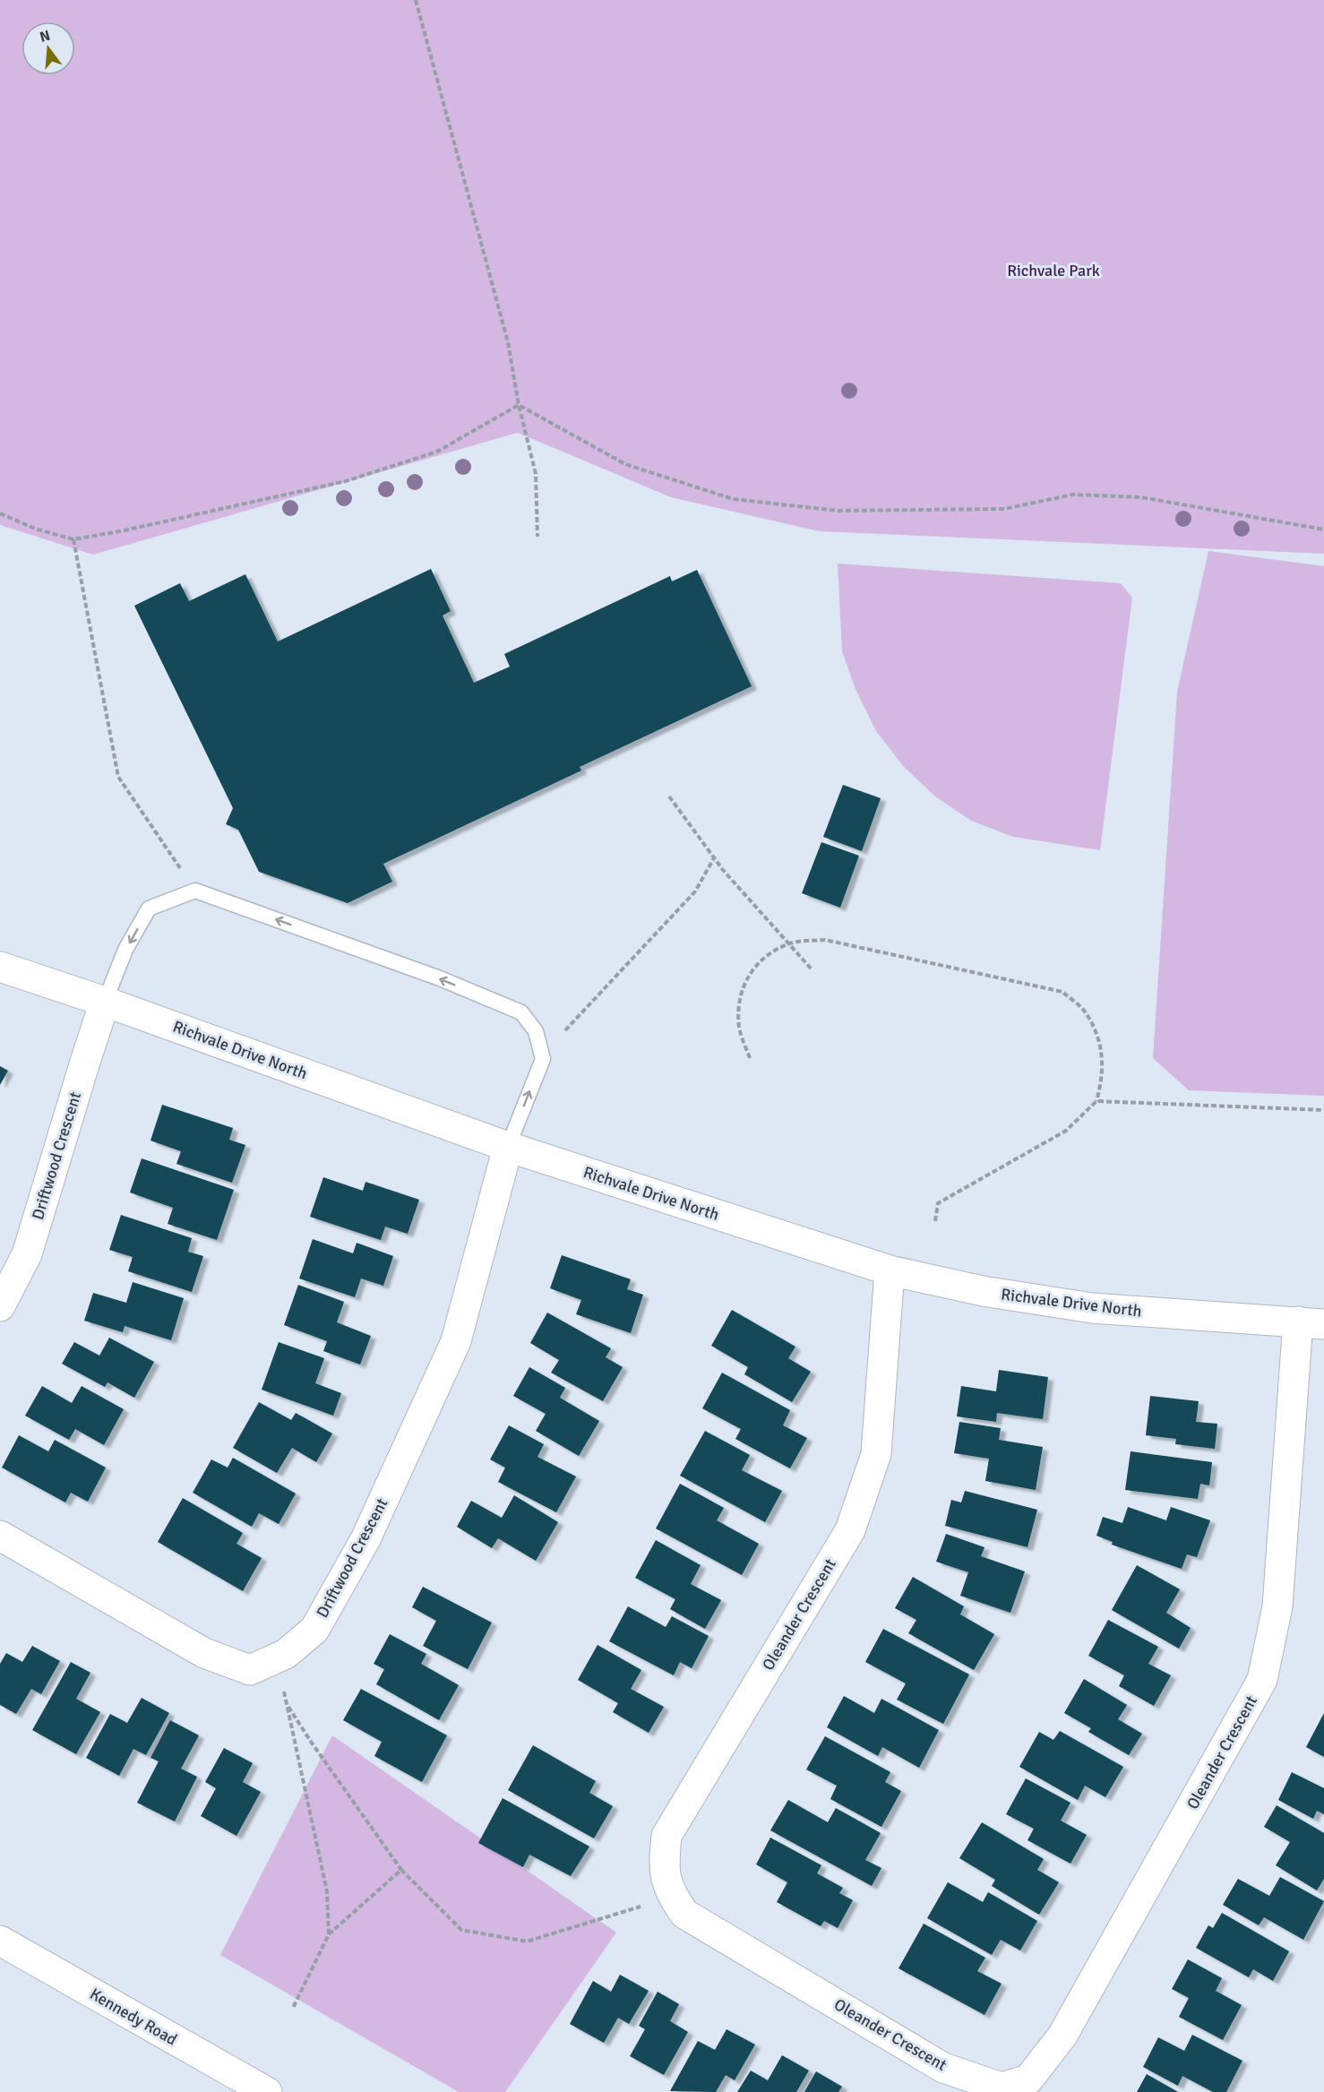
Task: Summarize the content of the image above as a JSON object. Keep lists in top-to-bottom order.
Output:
{
  "streets": {
    "street": [
      "Richvale Drive North",
      "Driftwood Crescent",
      "Oleander Crescent",
      "Kennedy Road"
    ]
  },
  "crossings": [
    ["Richvale Drive North", "Driftwood Crescent"],
    ["Richvale Drive North", "Oleander Crescent"]
  ],
  "parks": ["Richvale Park"],
  "north": "top"
}
